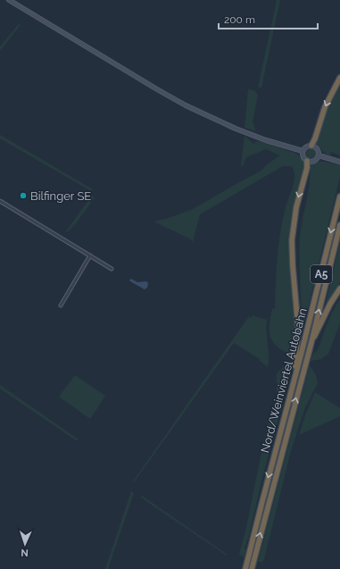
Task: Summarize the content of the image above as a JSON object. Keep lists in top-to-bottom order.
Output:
{
  "streets": {
    "highway": ["A5", "Nord/Weinviertel Autobahn"]
  },
  "places": ["Bilfinger SE"],
  "scale_bar": "200 m",
  "north": "bottom"
}
